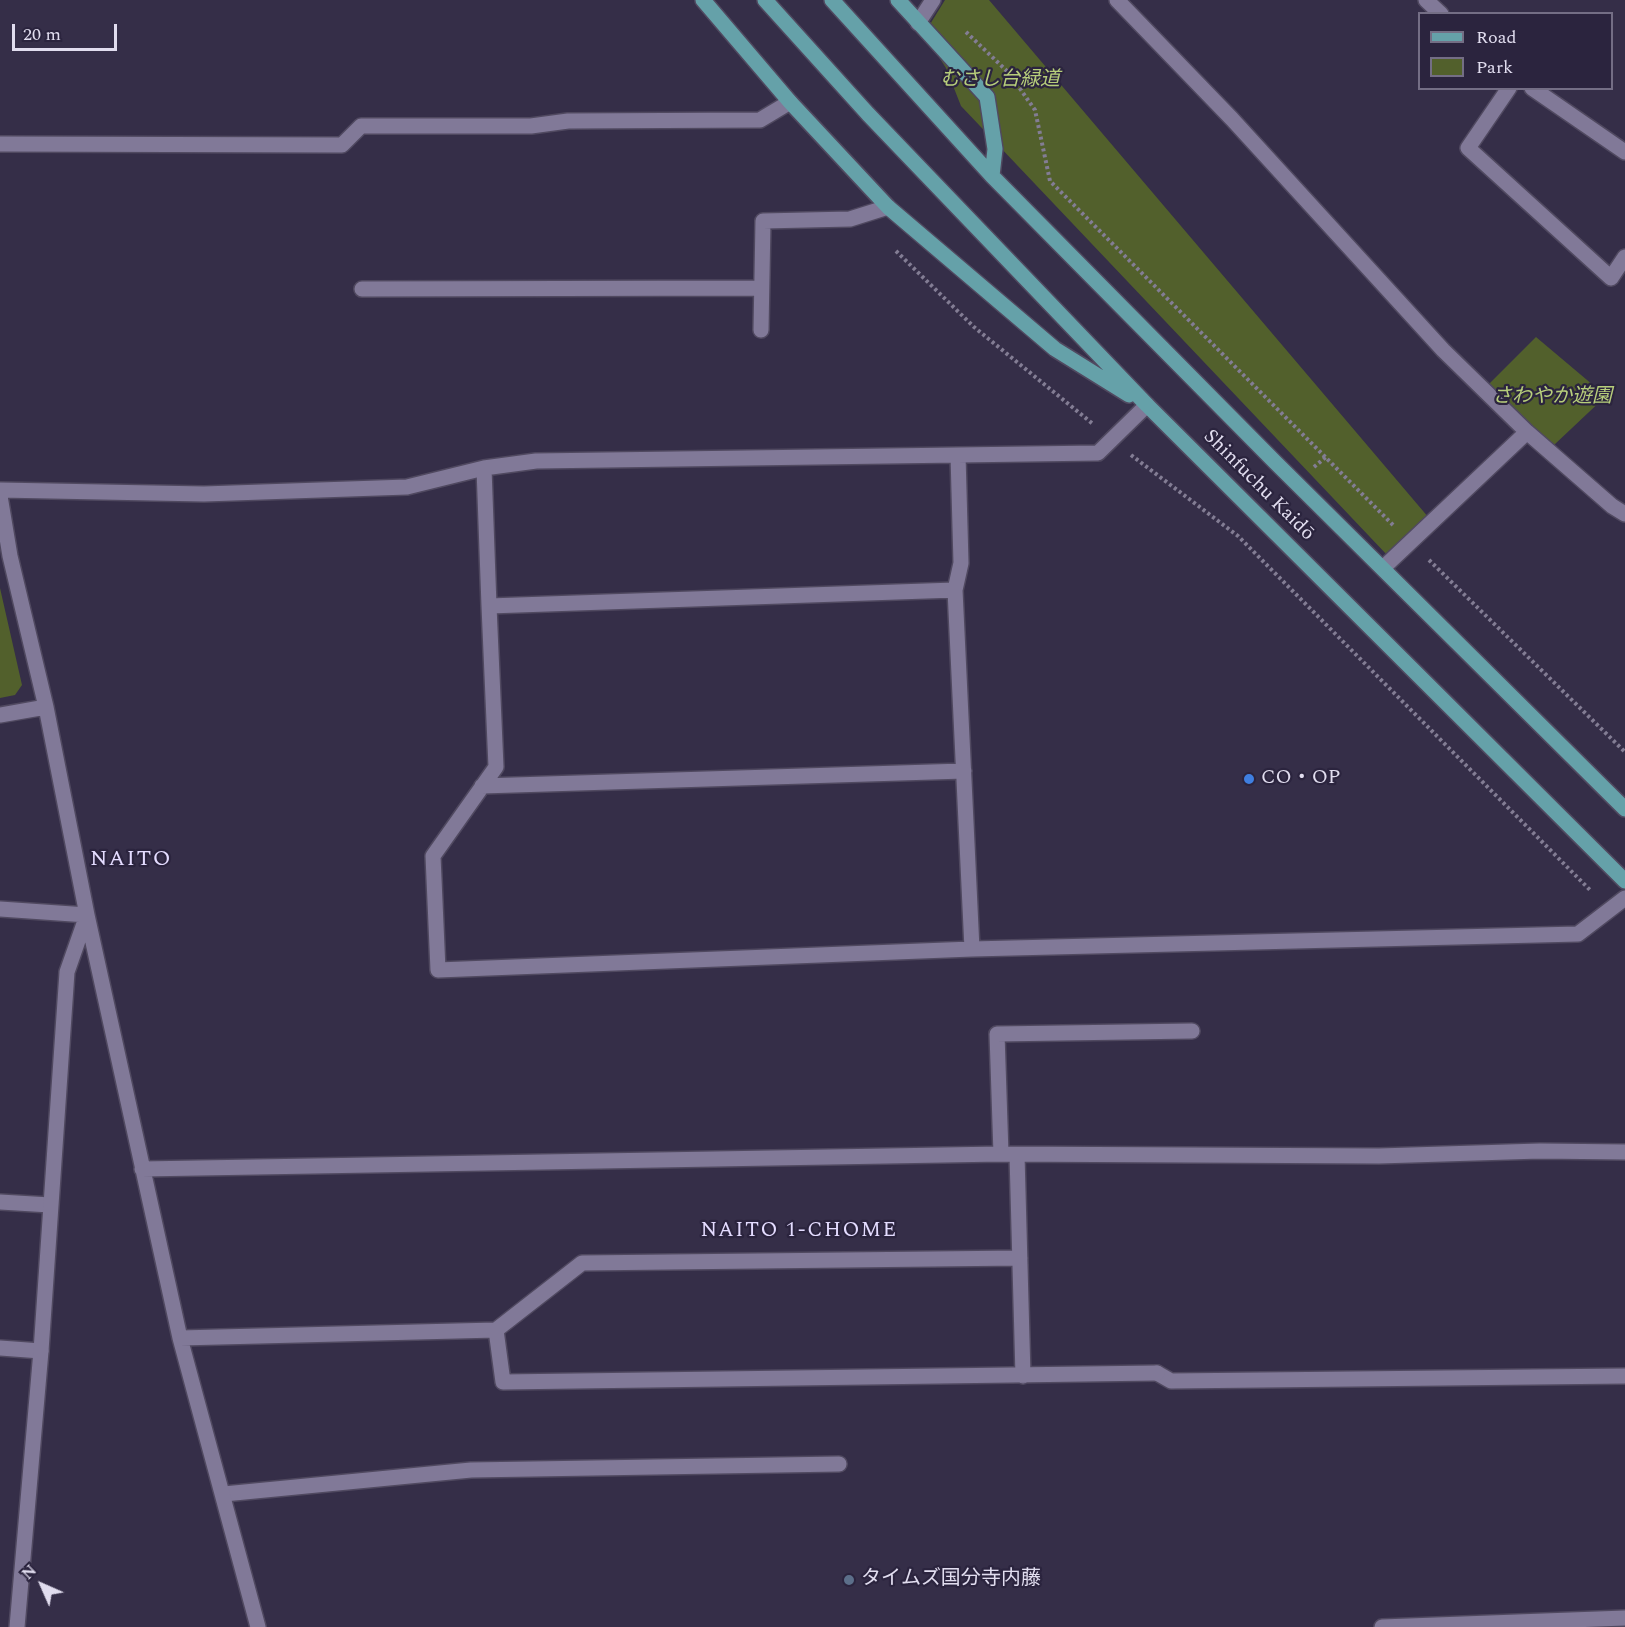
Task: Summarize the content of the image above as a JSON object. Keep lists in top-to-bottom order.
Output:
{
  "streets": {
    "main road": ["Shinfuchu Kaidō"]
  },
  "districts": ["NAITO", "NAITO 1-CHOME"],
  "parks": ["むさし台緑道", "さわやか遊園"],
  "places": ["CO・OP", "タイムズ国分寺内藤"],
  "legend": ["Road", "Park"],
  "scale_bar": "20 m",
  "north": "top left"
}
